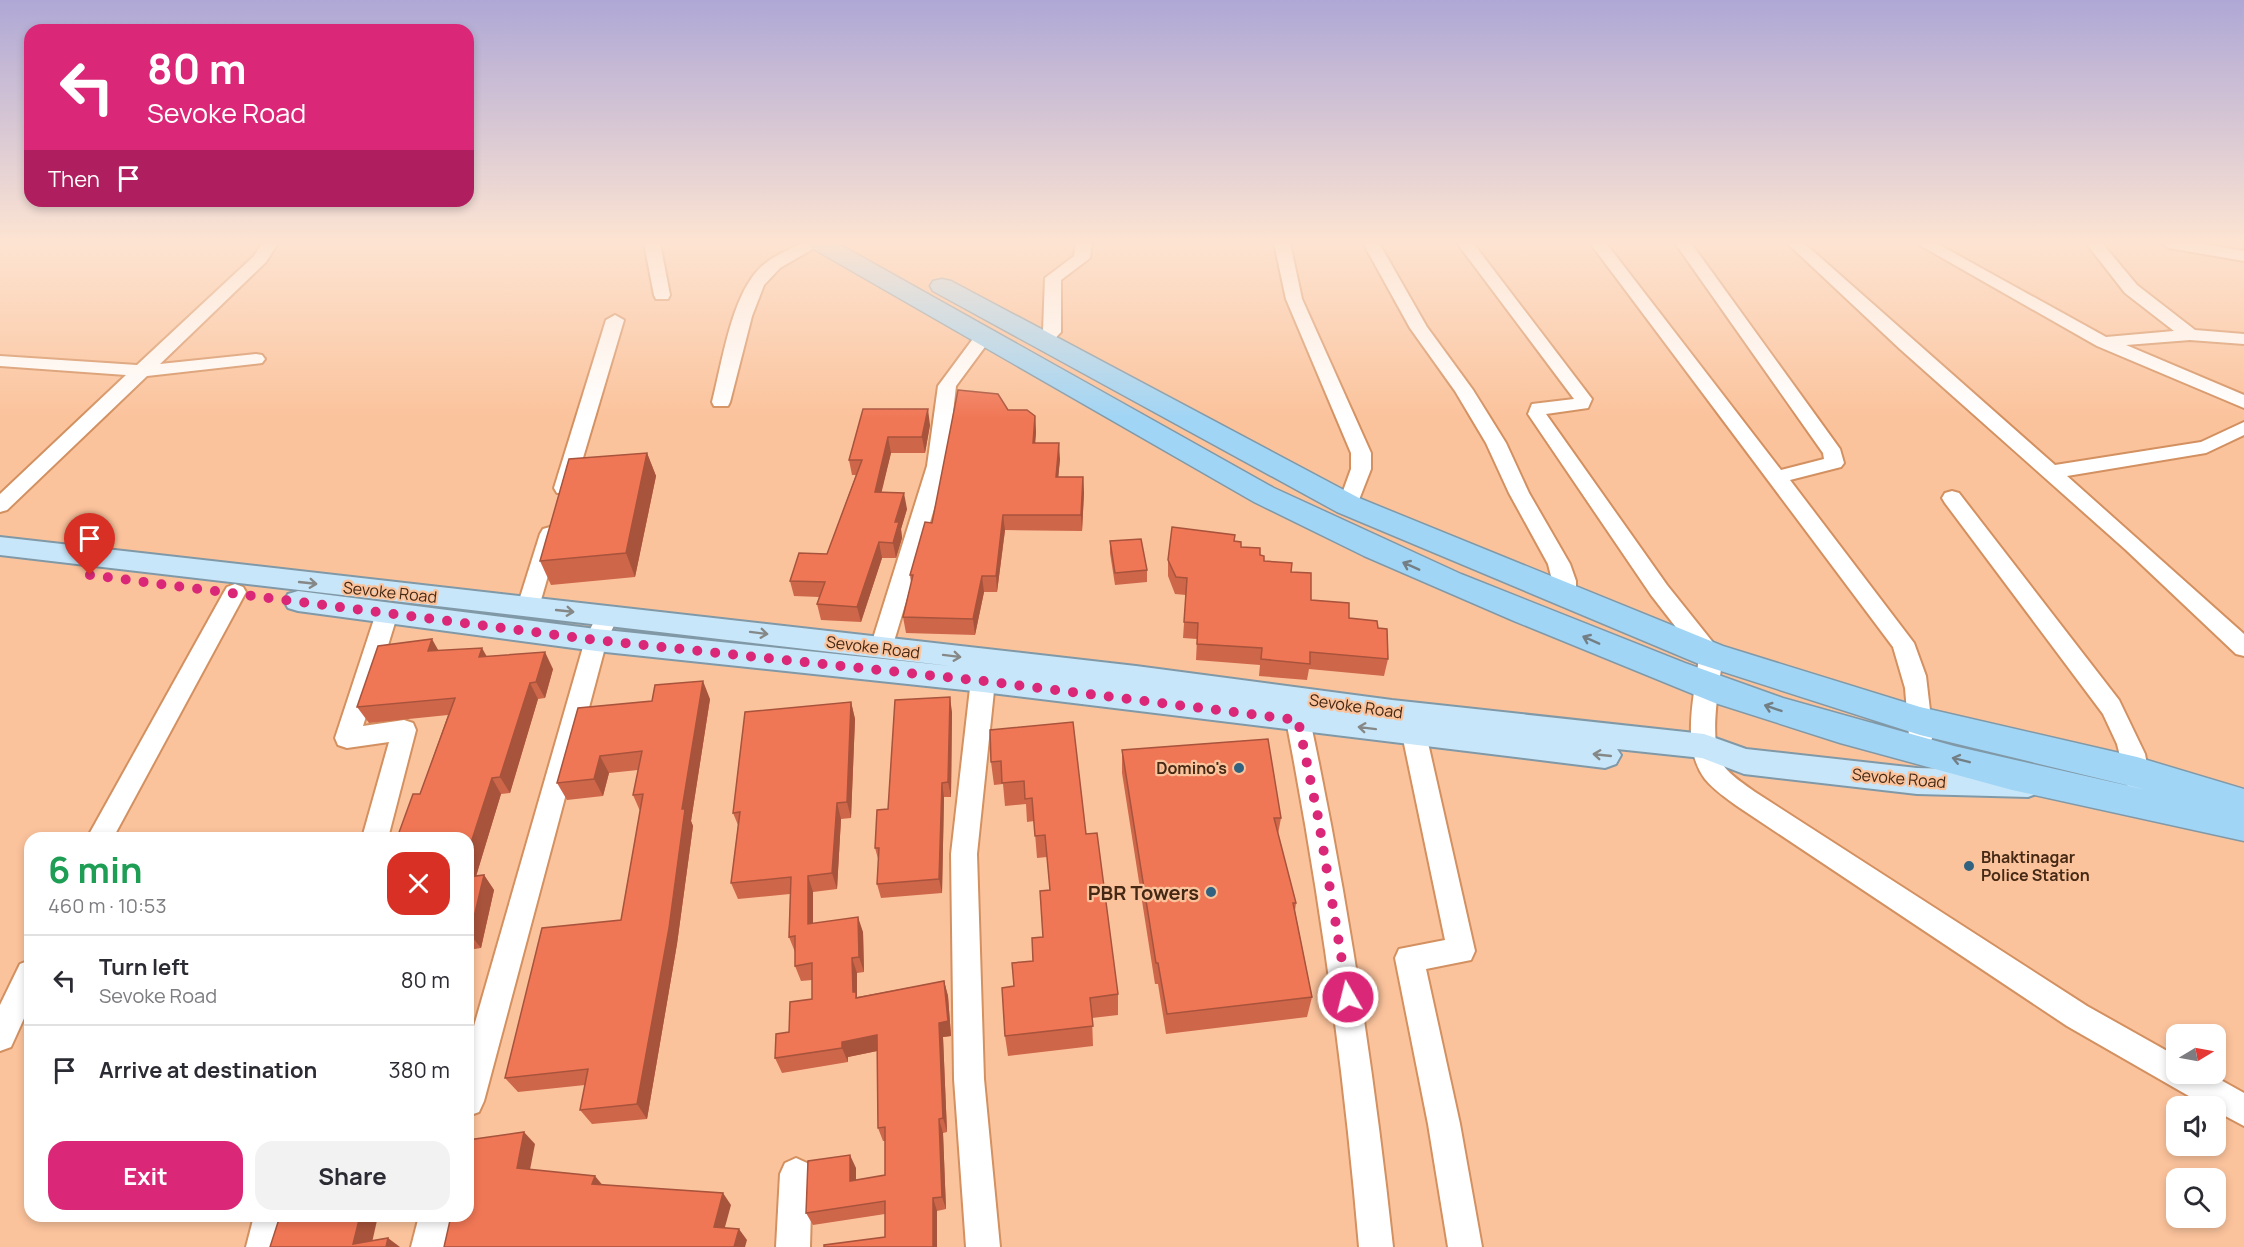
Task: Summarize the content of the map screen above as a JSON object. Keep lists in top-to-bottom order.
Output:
{
  "streets": {
    "main road": ["Sevoke Road"]
  },
  "places": ["Domino's", "Bhaktinagar Police Station", "PBR Towers"],
  "north": "right",
  "page": {
    "turn": ["80 m", "Sevoke Road"],
    "then": "Then",
    "heading": ["6 min", "460 m · 10:53"],
    "list": [
      {
        "name": "Turn left",
        "note": "Sevoke Road",
        "value": "80 m"
      },
      {
        "name": "Arrive at destination",
        "value": "380 m"
      }
    ],
    "buttons": ["Exit", "Share"]
  }
}
